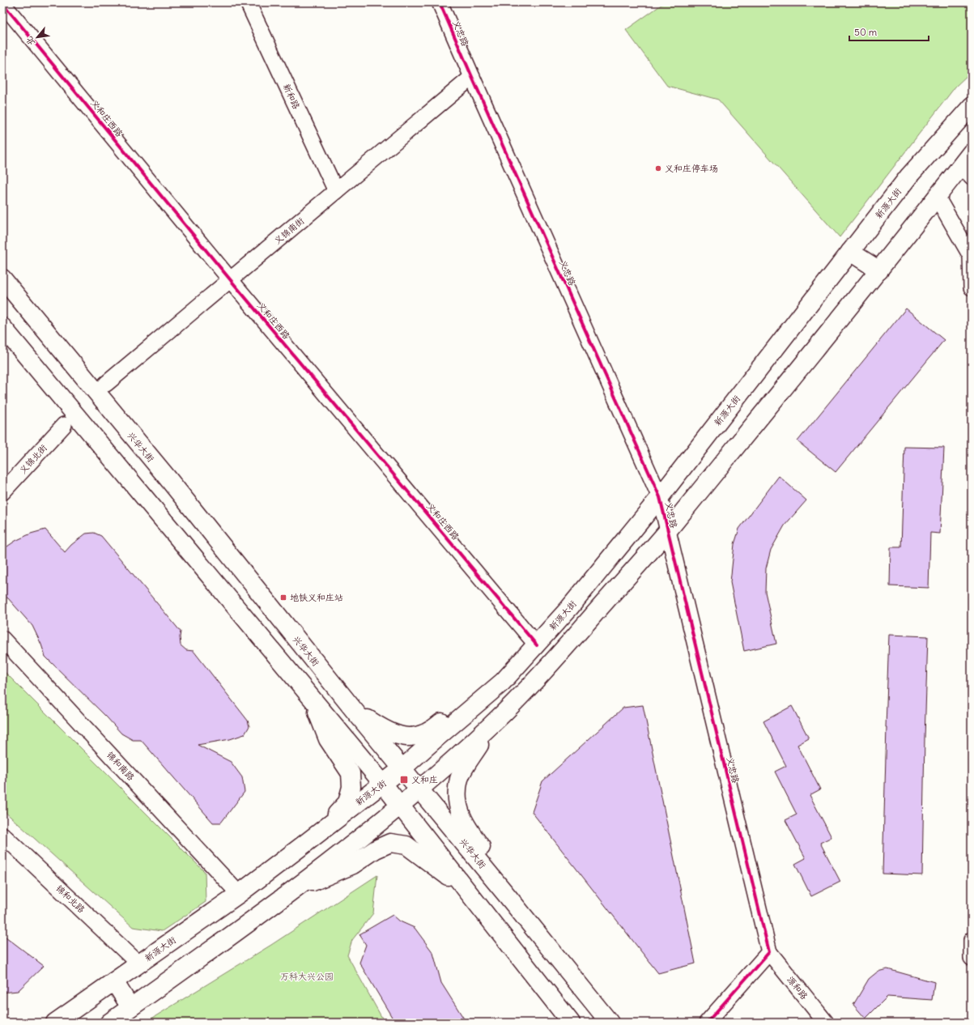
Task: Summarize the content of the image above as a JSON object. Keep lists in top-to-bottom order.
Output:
{
  "streets": {
    "main road": ["新源大街", "兴华大街"],
    "street": [
      "义忠路",
      "新和路",
      "义和庄西路",
      "义锦南街",
      "义锦北街",
      "锦和南路",
      "锦和北路",
      "源和路"
    ]
  },
  "crossings": [
    ["义忠路", "新源大街"],
    ["义忠路", "义锦南街"],
    ["义忠路", "源和路"],
    ["新和路", "义锦南街"],
    ["义和庄西路", "新源大街"],
    ["义和庄西路", "义锦南街"],
    ["新源大街", "兴华大街"],
    ["新源大街", "锦和南路"],
    ["新源大街", "锦和北路"]
  ],
  "parks": ["万科大兴公园"],
  "places": {
    "other": ["义和庄停车场"],
    "transit": ["地铁义和庄站", "义和庄"]
  },
  "scale_bar": "50 m",
  "north": "bottom left"
}
